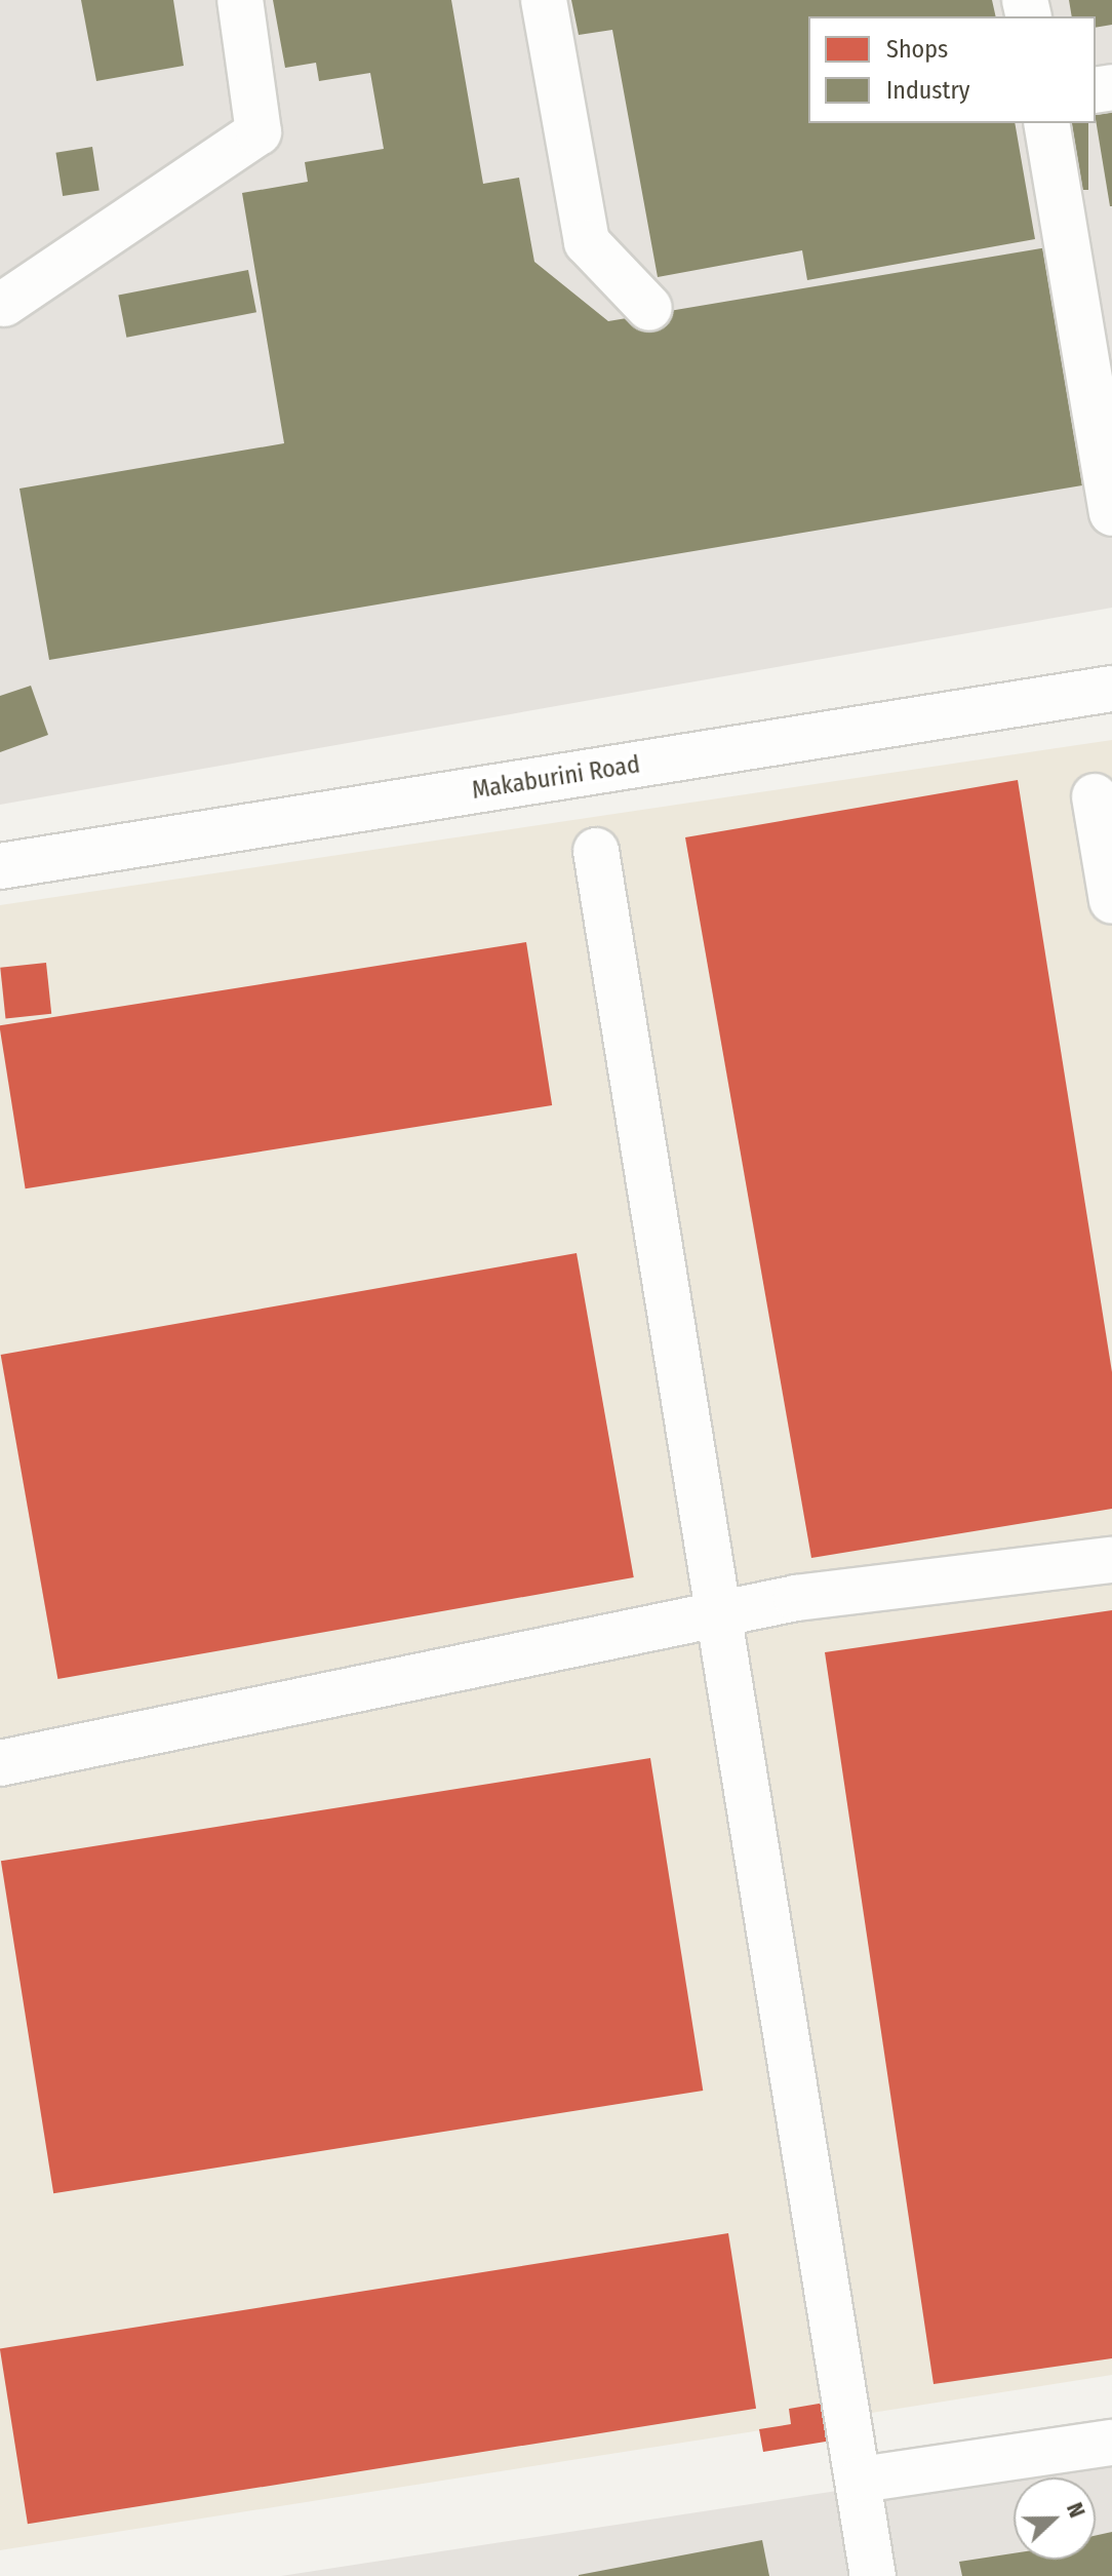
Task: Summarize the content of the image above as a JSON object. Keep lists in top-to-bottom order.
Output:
{
  "streets": {
    "street": ["Makaburini Road"]
  },
  "legend": ["Shops", "Industry"],
  "north": "right"
}
